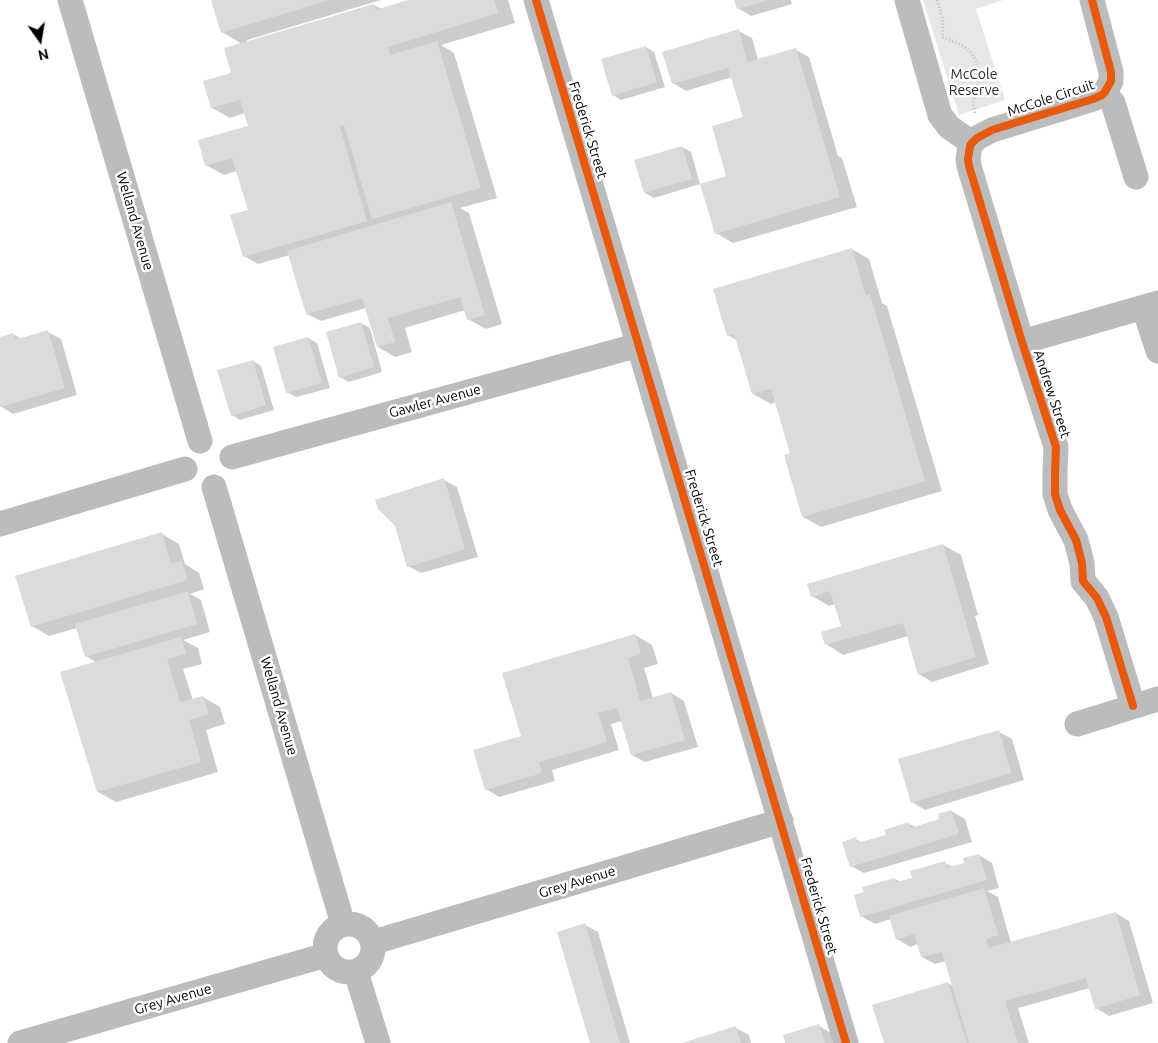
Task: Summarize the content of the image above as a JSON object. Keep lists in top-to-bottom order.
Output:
{
  "streets": {
    "street": [
      "McCole Circuit",
      "Frederick Street",
      "Welland Avenue",
      "Andrew Street",
      "Gawler Avenue",
      "Grey Avenue"
    ]
  },
  "crossings": [
    ["McCole Circuit", "Andrew Street"],
    ["Frederick Street", "Gawler Avenue"],
    ["Frederick Street", "Grey Avenue"],
    ["Welland Avenue", "Gawler Avenue"],
    ["Welland Avenue", "Grey Avenue"]
  ],
  "parks": ["McCole Reserve"],
  "north": "bottom"
}
